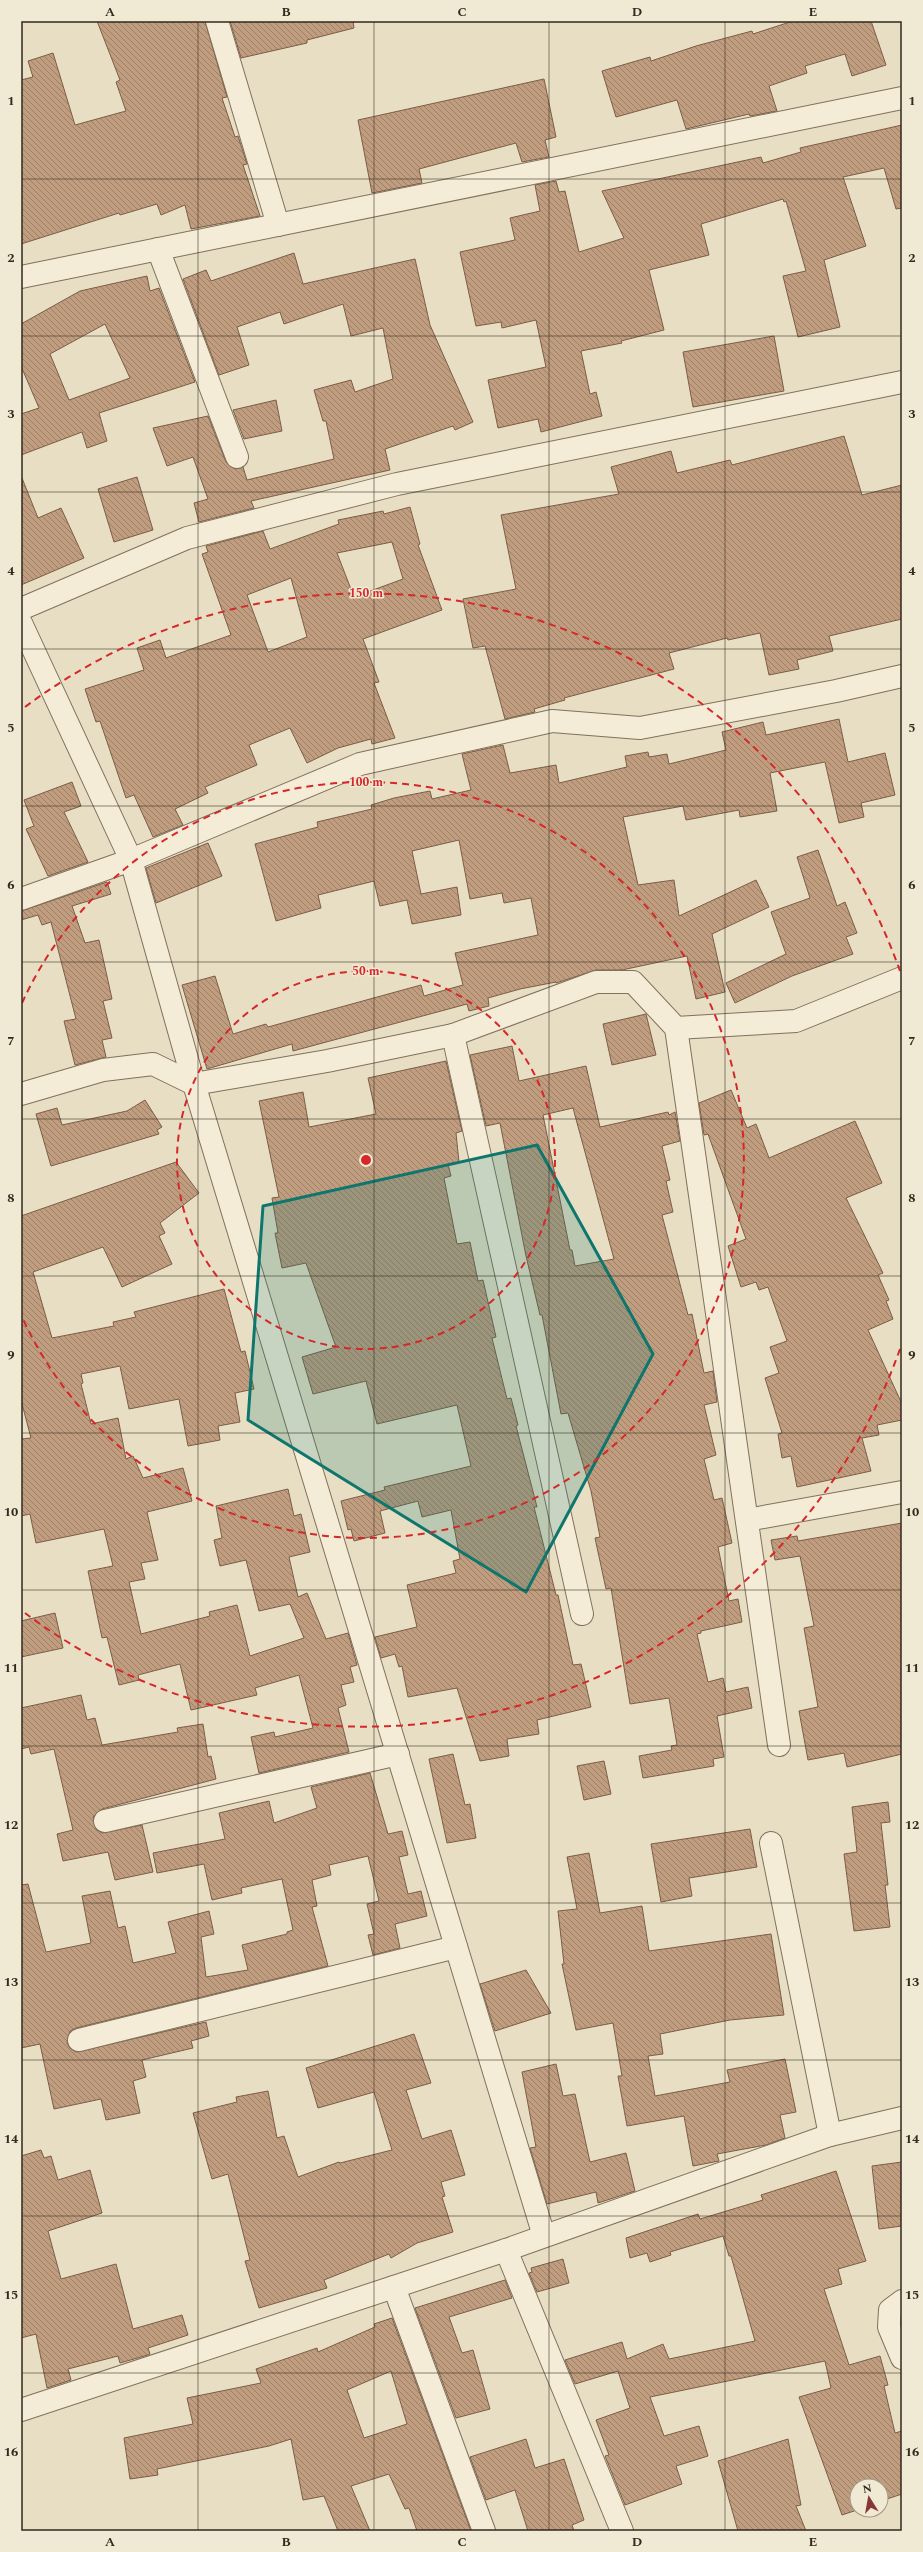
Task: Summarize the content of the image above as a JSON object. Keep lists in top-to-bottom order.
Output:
{
  "north": "top",
  "grid": {
    "columns": [
      "A",
      "B",
      "C",
      "D",
      "E"
    ],
    "rows": [
      "1",
      "2",
      "3",
      "4",
      "5",
      "6",
      "7",
      "8",
      "9",
      "10",
      "11",
      "12",
      "13",
      "14",
      "15",
      "16"
    ]
  },
  "rings": ["150 m", "100 m", "50 m"]
}
